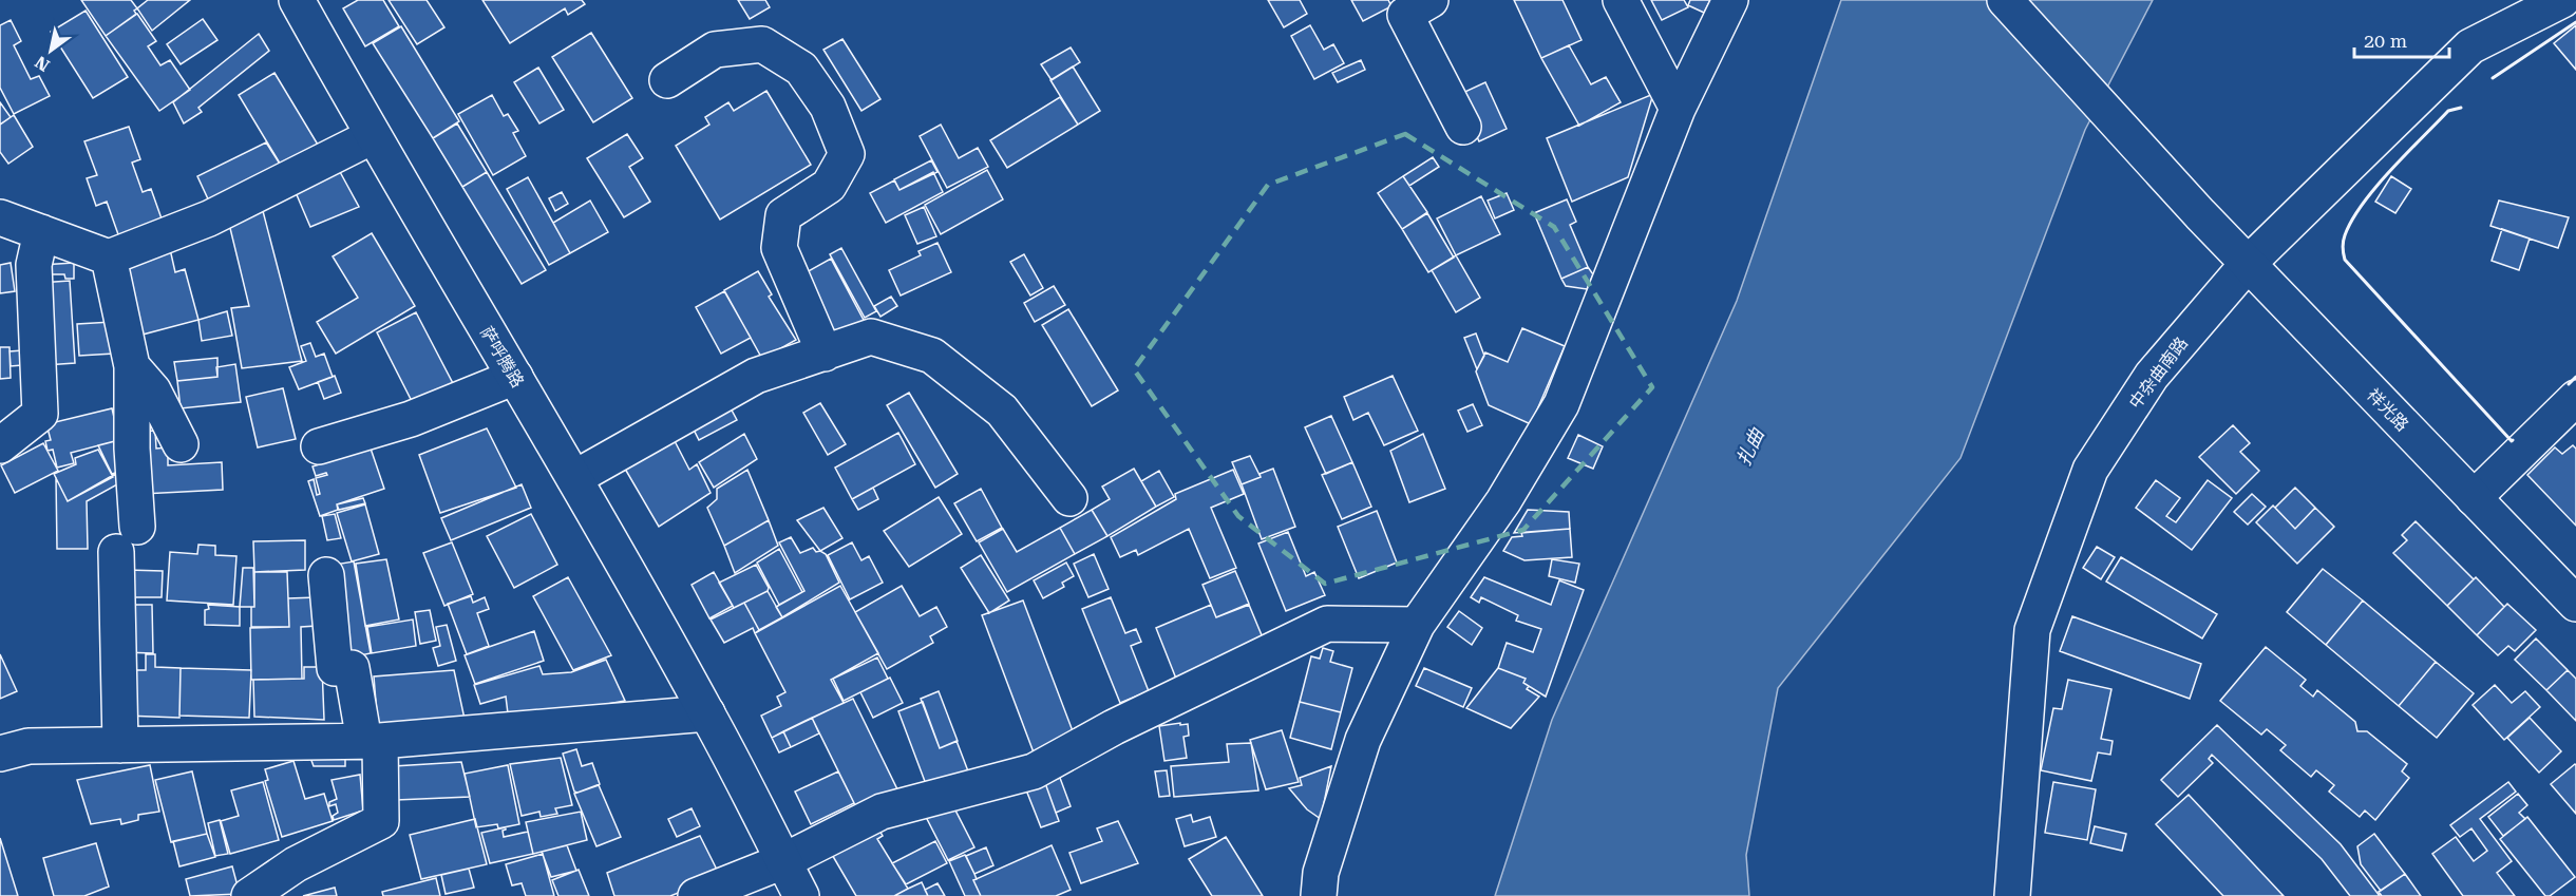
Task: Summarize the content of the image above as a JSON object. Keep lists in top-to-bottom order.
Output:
{
  "streets": {
    "main road": ["萨呼腾路", "中杂曲南路", "祥光路"]
  },
  "crossings": [
    ["中杂曲南路", "祥光路"]
  ],
  "water": ["扎曲"],
  "scale_bar": "20 m",
  "north": "bottom left"
}
